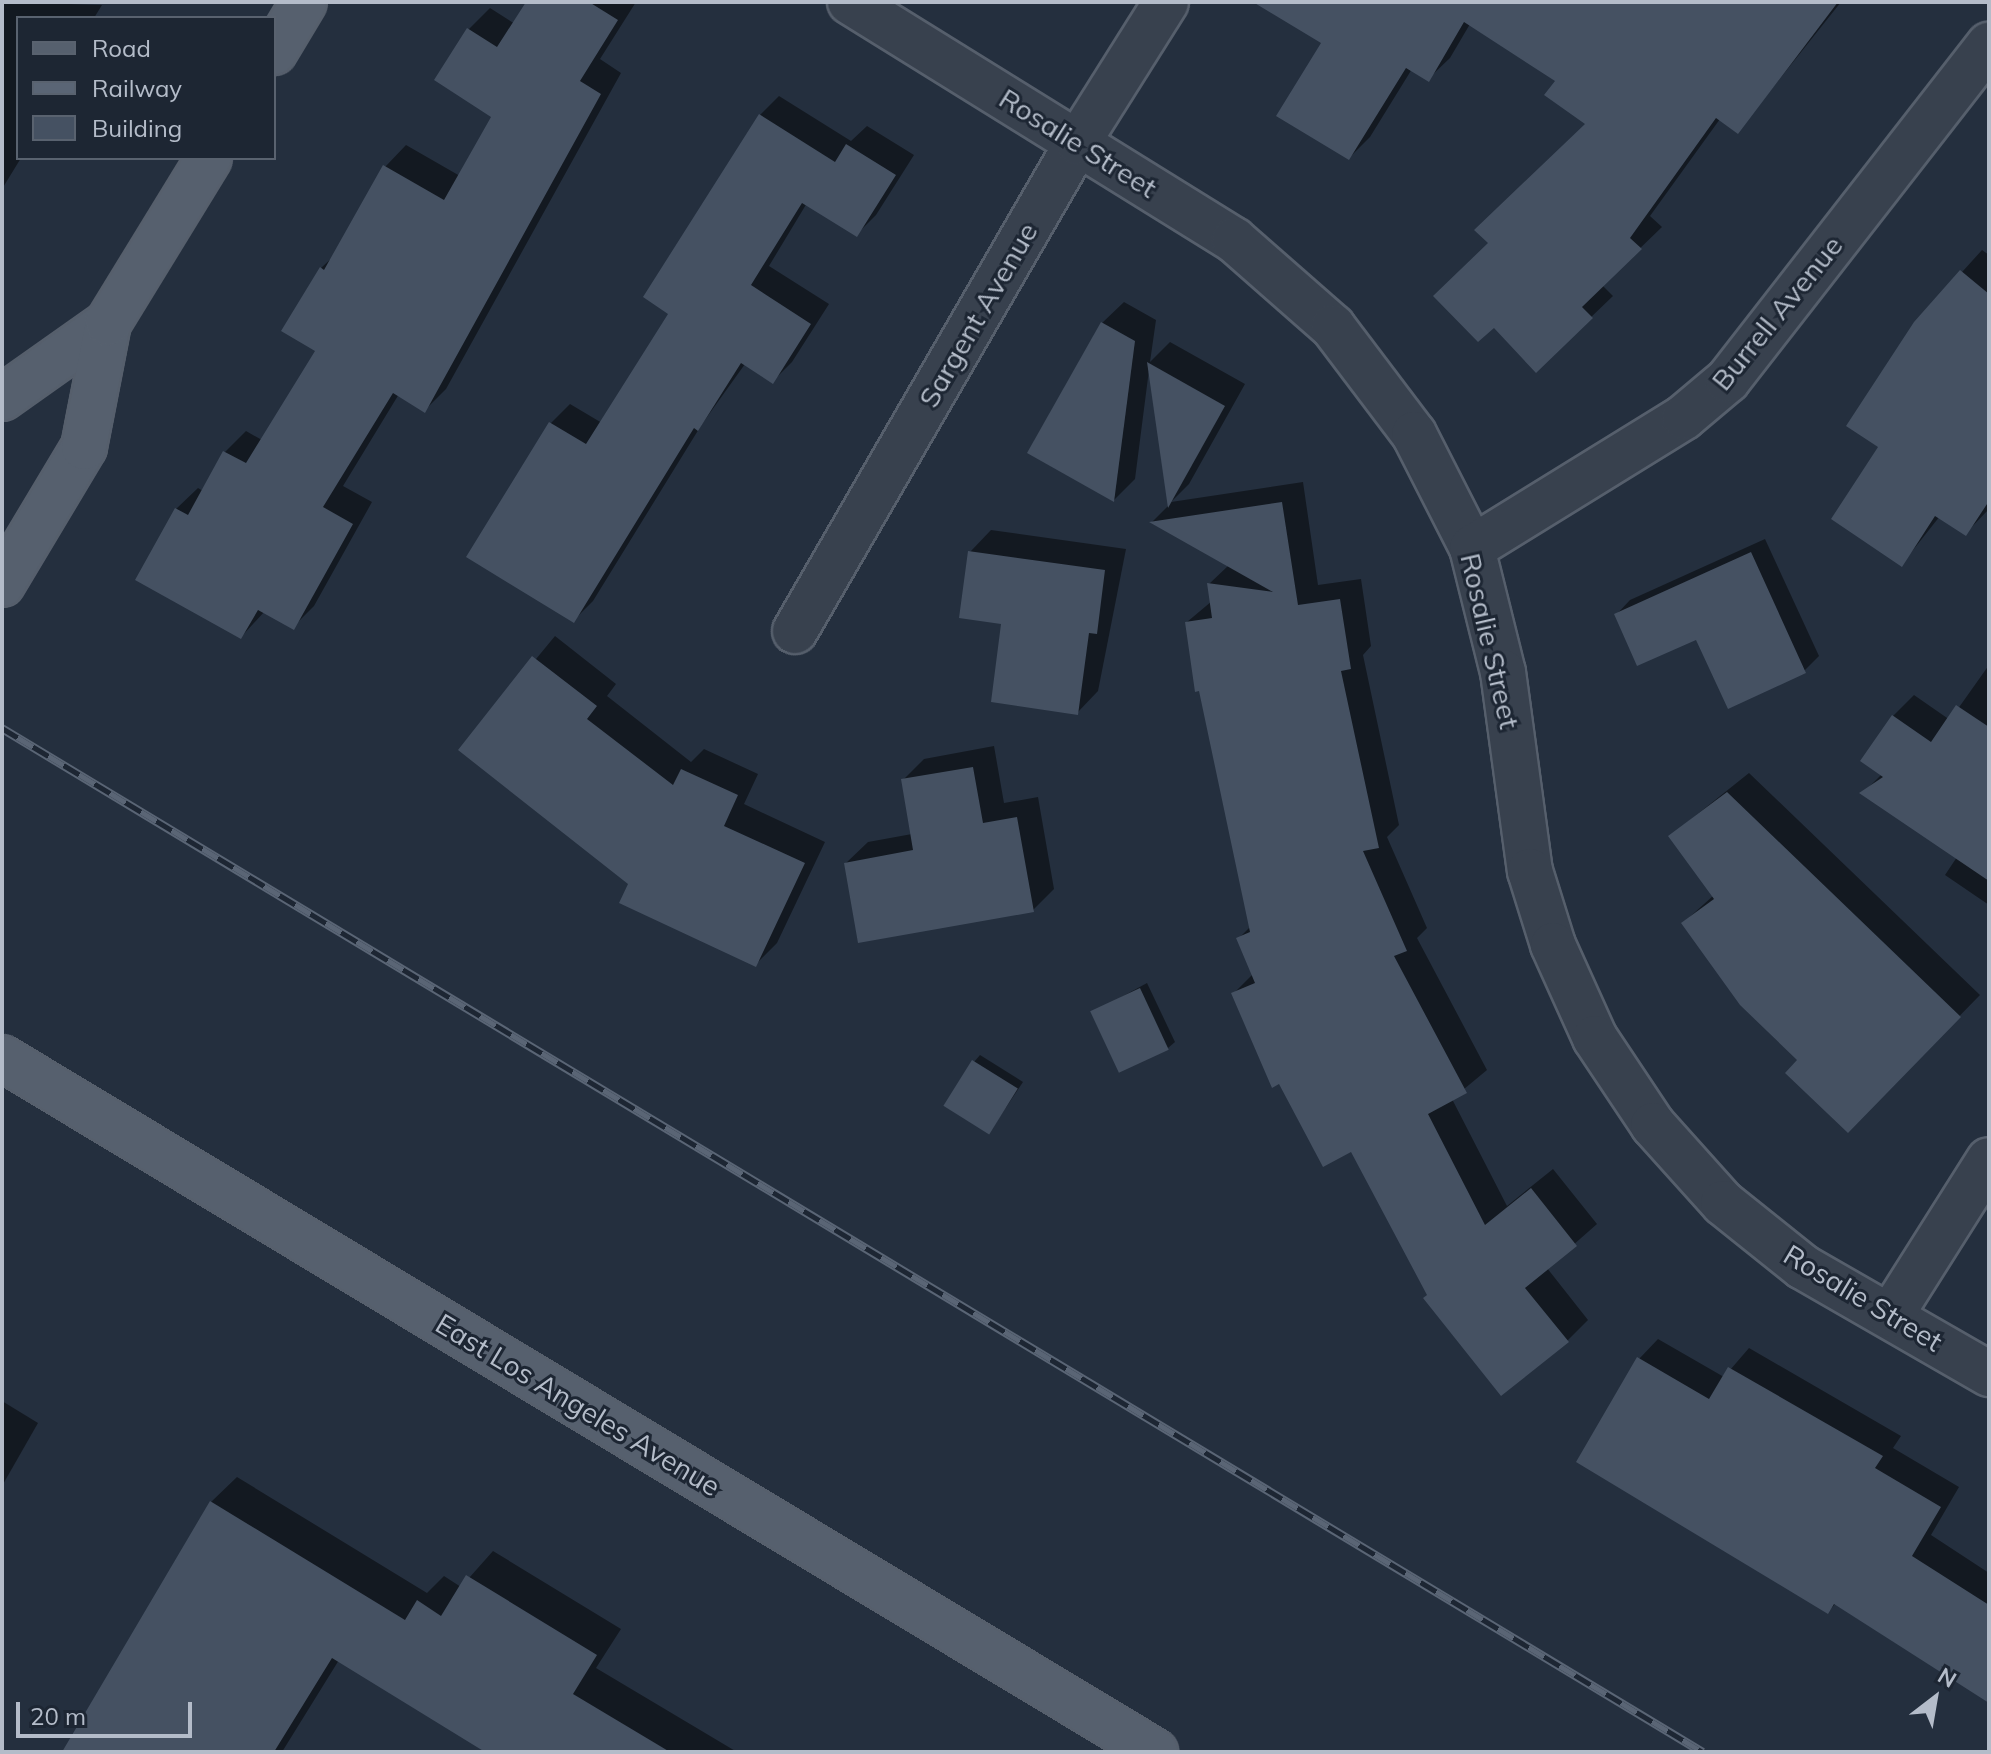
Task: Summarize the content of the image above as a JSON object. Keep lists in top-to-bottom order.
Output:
{
  "streets": {
    "main road": ["East Los Angeles Avenue"],
    "street": ["Rosalie Street", "Burrell Avenue", "Sargent Avenue"]
  },
  "crossings": [
    ["Rosalie Street", "Burrell Avenue"],
    ["Rosalie Street", "Sargent Avenue"]
  ],
  "legend": ["Road", "Railway", "Building"],
  "scale_bar": "20 m",
  "north": "top right"
}
